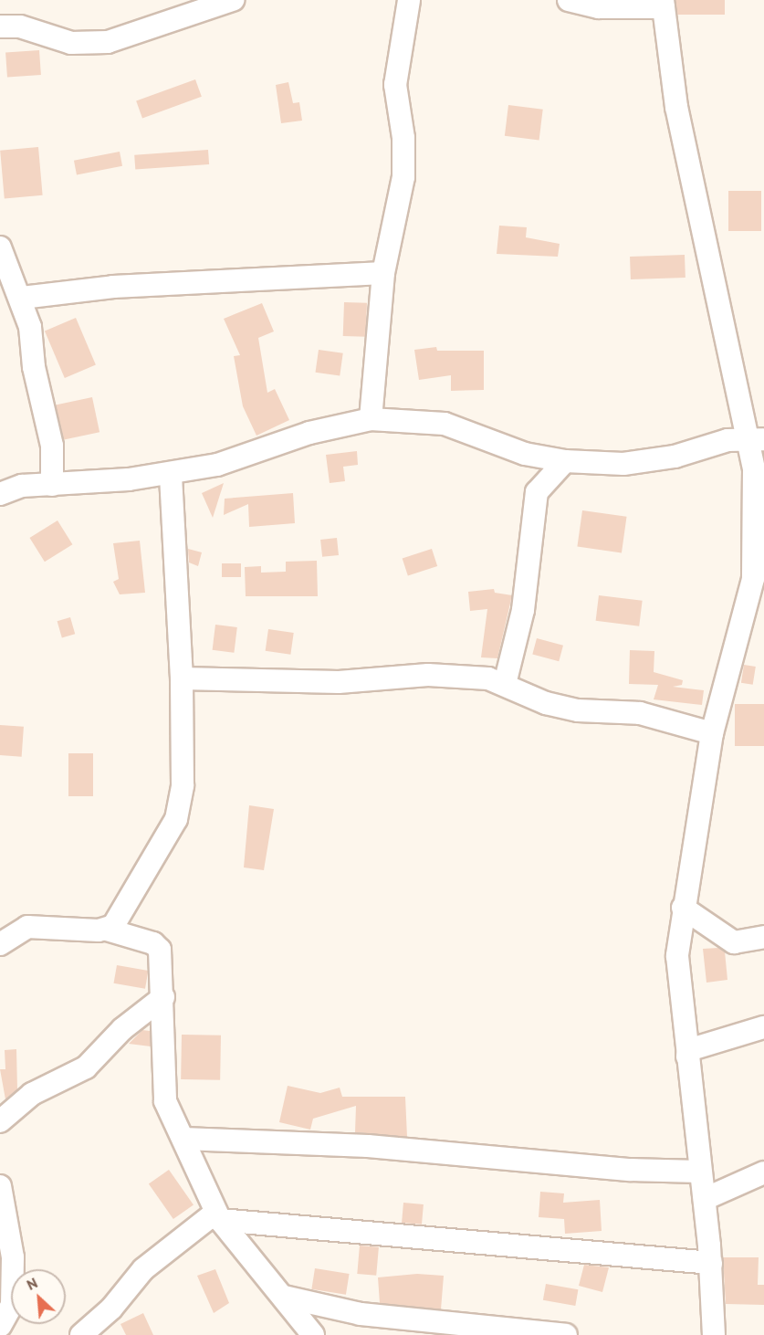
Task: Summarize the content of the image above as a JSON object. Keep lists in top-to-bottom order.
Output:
{
  "north": "top left"
}
